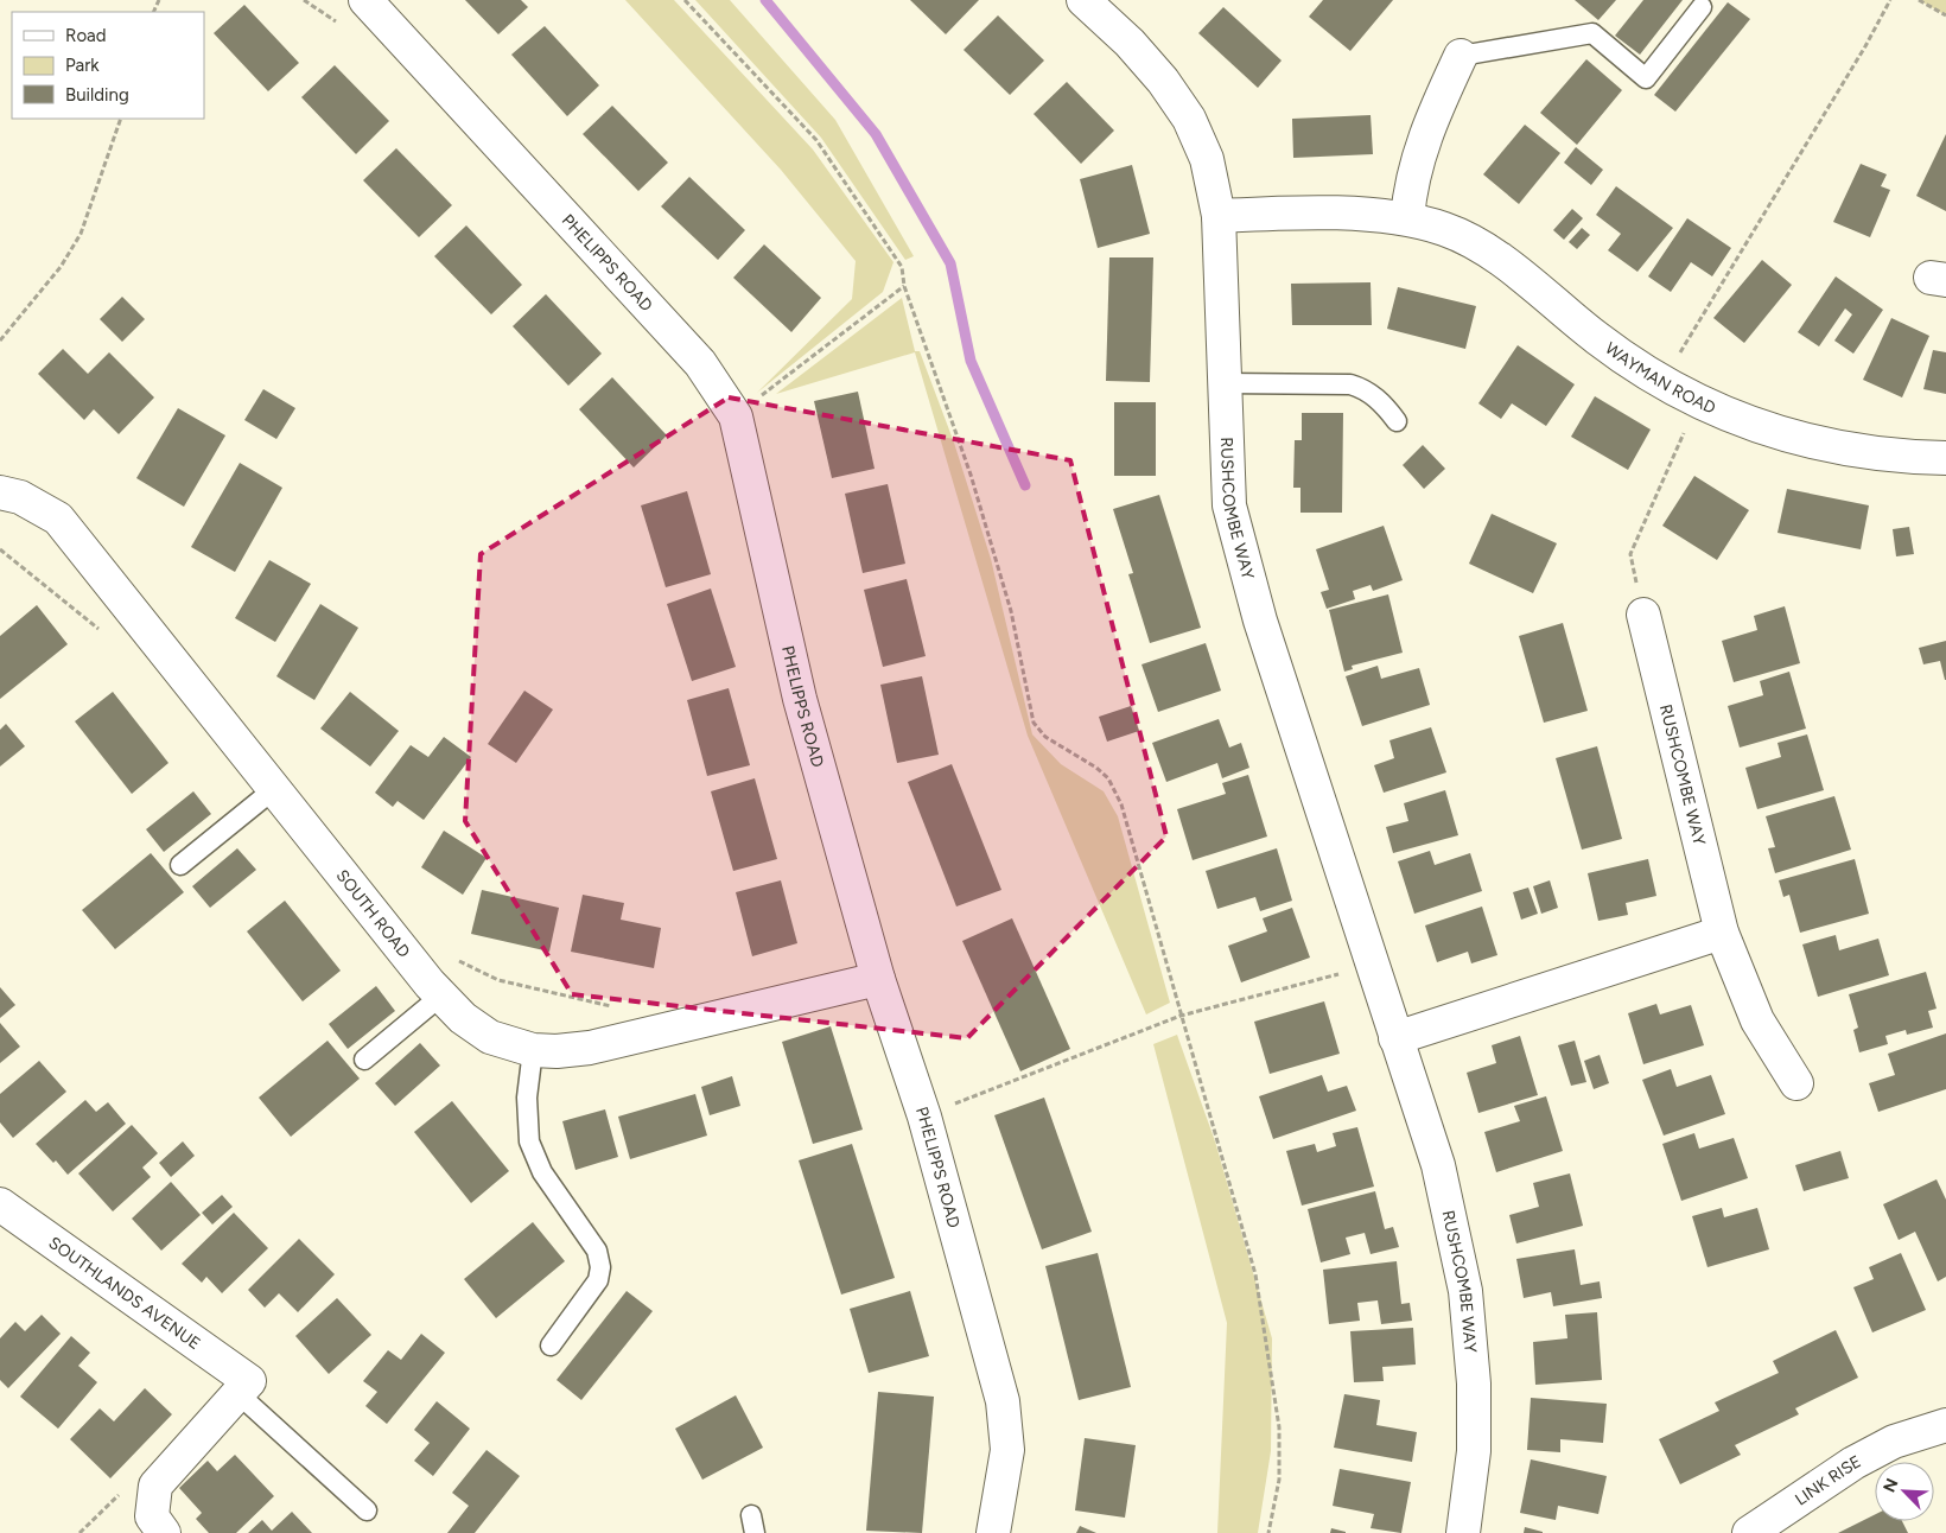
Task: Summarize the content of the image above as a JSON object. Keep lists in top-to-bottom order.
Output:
{
  "streets": {
    "street": [
      "PHELIPPS ROAD",
      "WAYMAN ROAD",
      "RUSHCOMBE WAY",
      "SOUTH ROAD",
      "SOUTHLANDS AVENUE",
      "LINK RISE"
    ]
  },
  "crossings": [
    ["PHELIPPS ROAD", "SOUTH ROAD"],
    ["WAYMAN ROAD", "RUSHCOMBE WAY"]
  ],
  "legend": ["Road", "Park", "Building"],
  "north": "top left"
}
